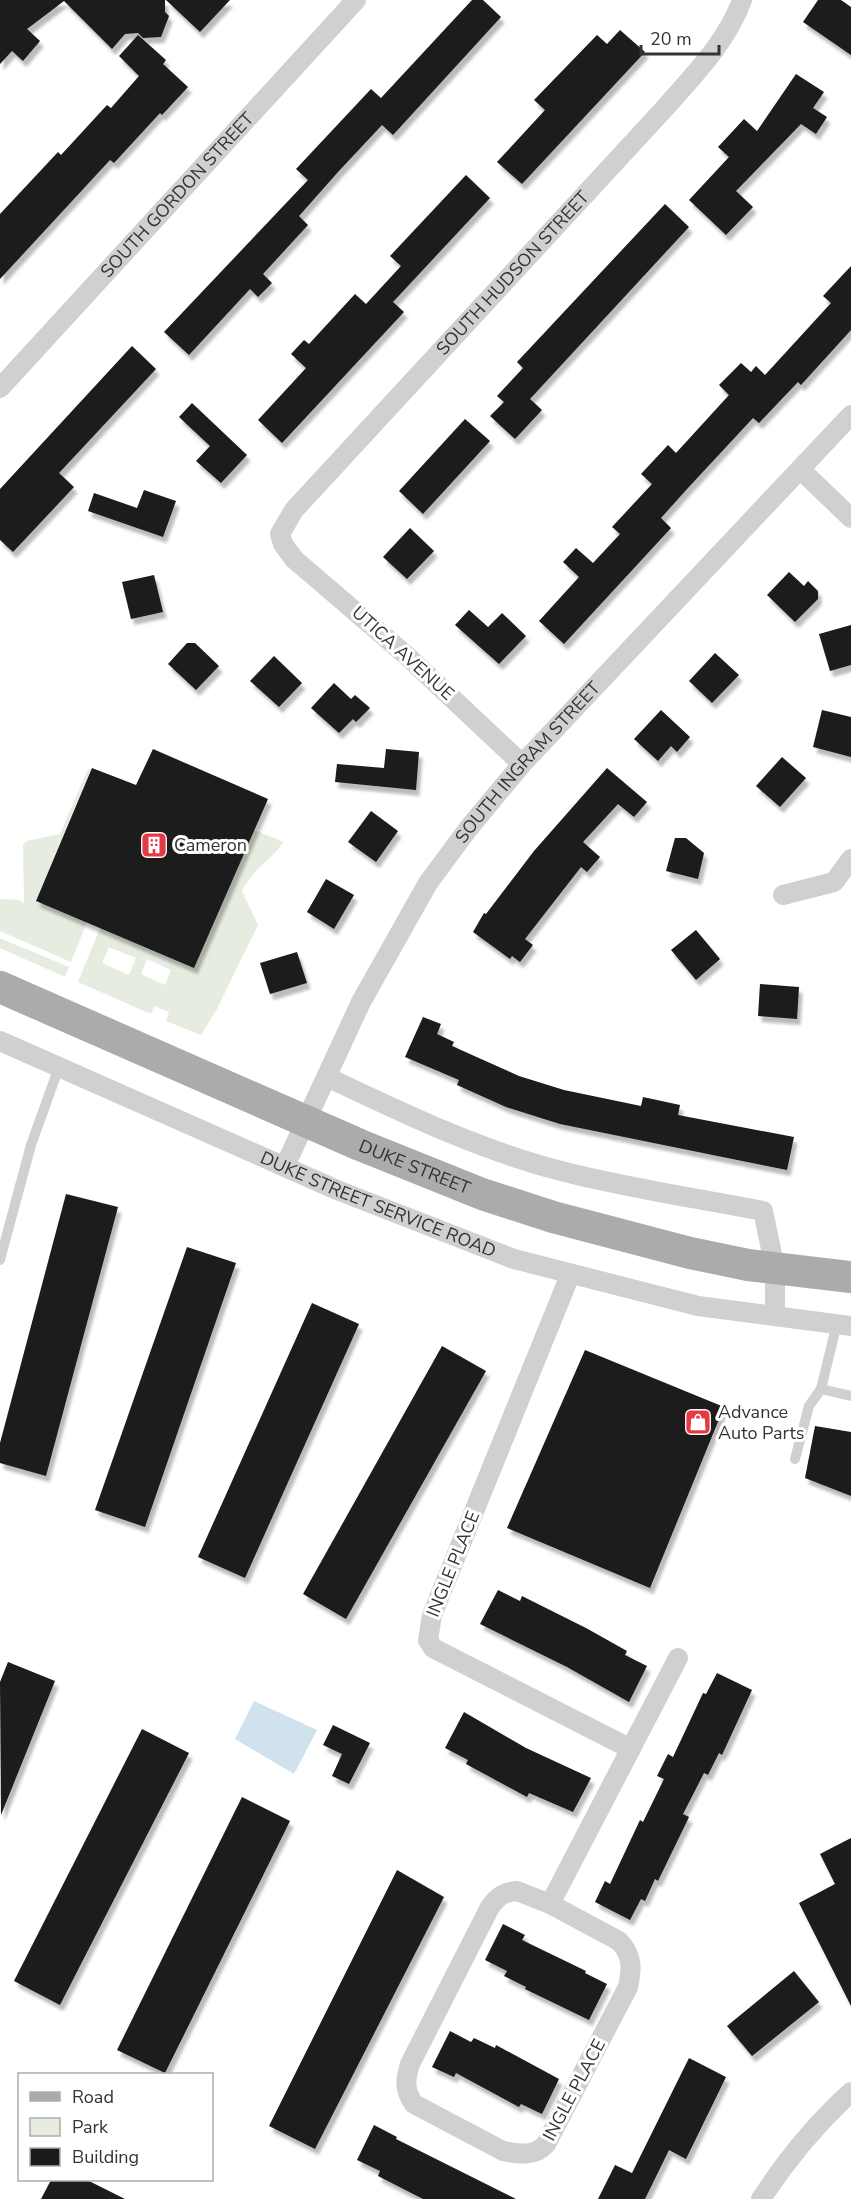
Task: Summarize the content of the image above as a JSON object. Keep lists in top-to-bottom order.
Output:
{
  "streets": {
    "main road": ["DUKE STREET"],
    "street": [
      "SOUTH GORDON STREET",
      "SOUTH HUDSON STREET",
      "UTICA AVENUE",
      "SOUTH INGRAM STREET",
      "DUKE STREET SERVICE ROAD",
      "INGLE PLACE"
    ]
  },
  "crossings": [
    ["SOUTH HUDSON STREET", "UTICA AVENUE"],
    ["UTICA AVENUE", "SOUTH INGRAM STREET"],
    ["SOUTH INGRAM STREET", "DUKE STREET"],
    ["SOUTH INGRAM STREET", "DUKE STREET SERVICE ROAD"],
    ["DUKE STREET SERVICE ROAD", "INGLE PLACE"]
  ],
  "places": {
    "building": ["Cameron"],
    "shop": ["Advance Auto Parts"]
  },
  "legend": ["Road", "Park", "Building"],
  "scale_bar": "20 m"
}
